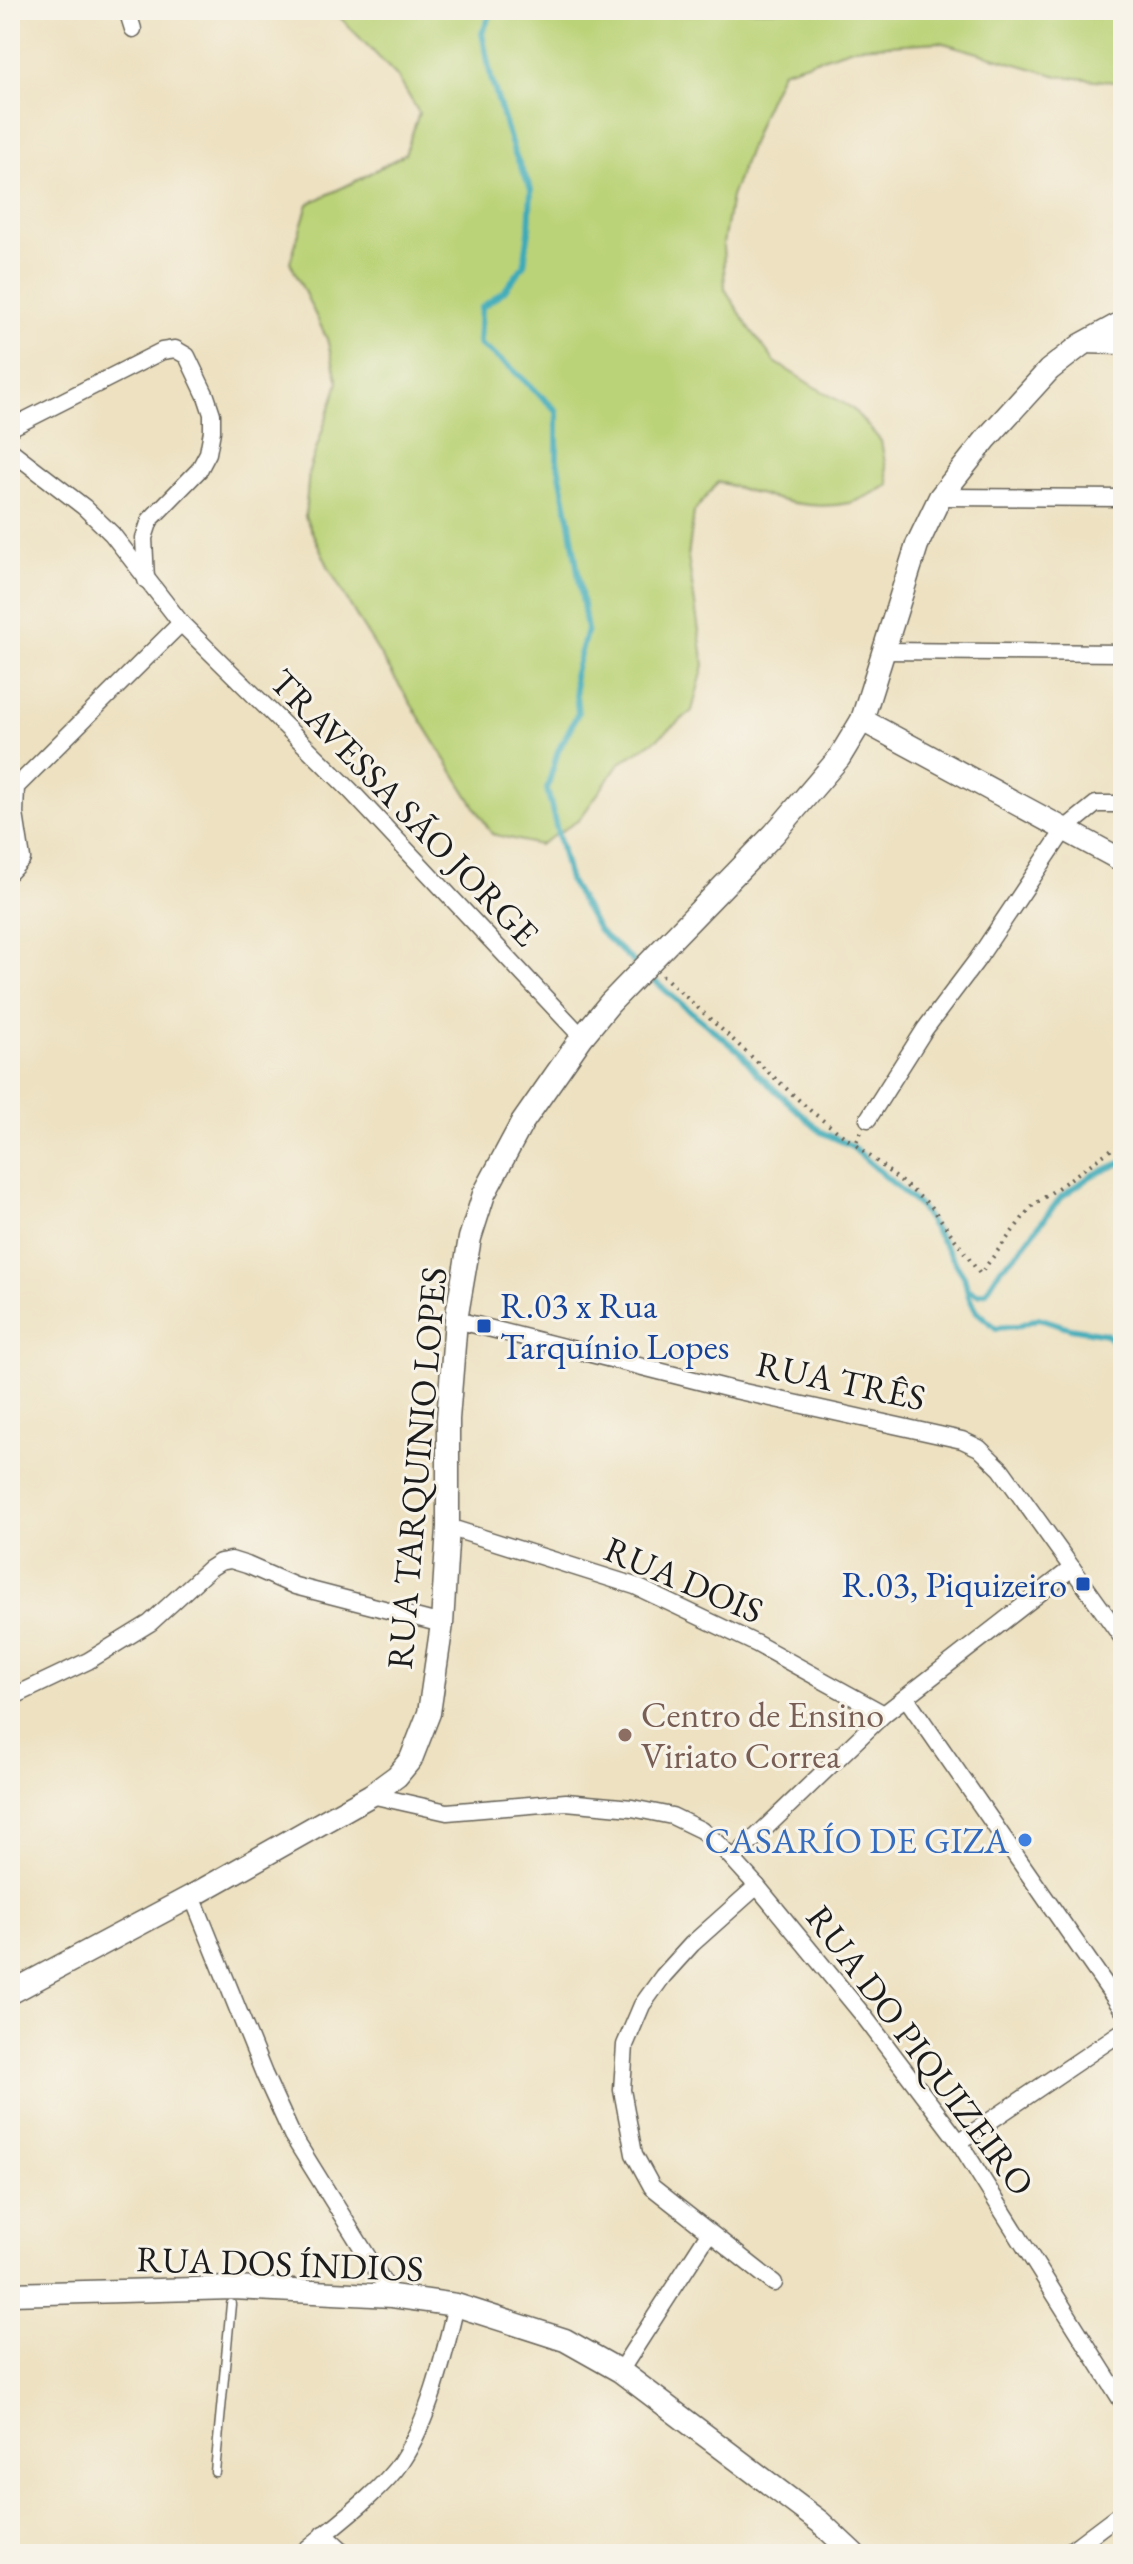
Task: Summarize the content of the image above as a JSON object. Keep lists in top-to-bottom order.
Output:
{
  "streets": {
    "main road": ["RUA TARQUINIO LOPES", "RUA DOS ÍNDIOS"],
    "street": [
      "TRAVESSA SÃO JORGE",
      "RUA TRÊS",
      "RUA DOIS",
      "RUA DO PIQUIZEIRO"
    ]
  },
  "crossings": [
    ["TRAVESSA SÃO JORGE", "RUA TARQUINIO LOPES"],
    ["RUA TRÊS", "RUA TARQUINIO LOPES"],
    ["RUA TARQUINIO LOPES", "RUA DOIS"],
    ["RUA TARQUINIO LOPES", "RUA DO PIQUIZEIRO"]
  ],
  "places": {
    "transit": ["R.03 x Rua Tarquínio Lopes", "R.03, Piquizeiro"],
    "other": ["Centro de Ensino Viriato Correa", "CASARÍO DE GIZA"]
  }
}
